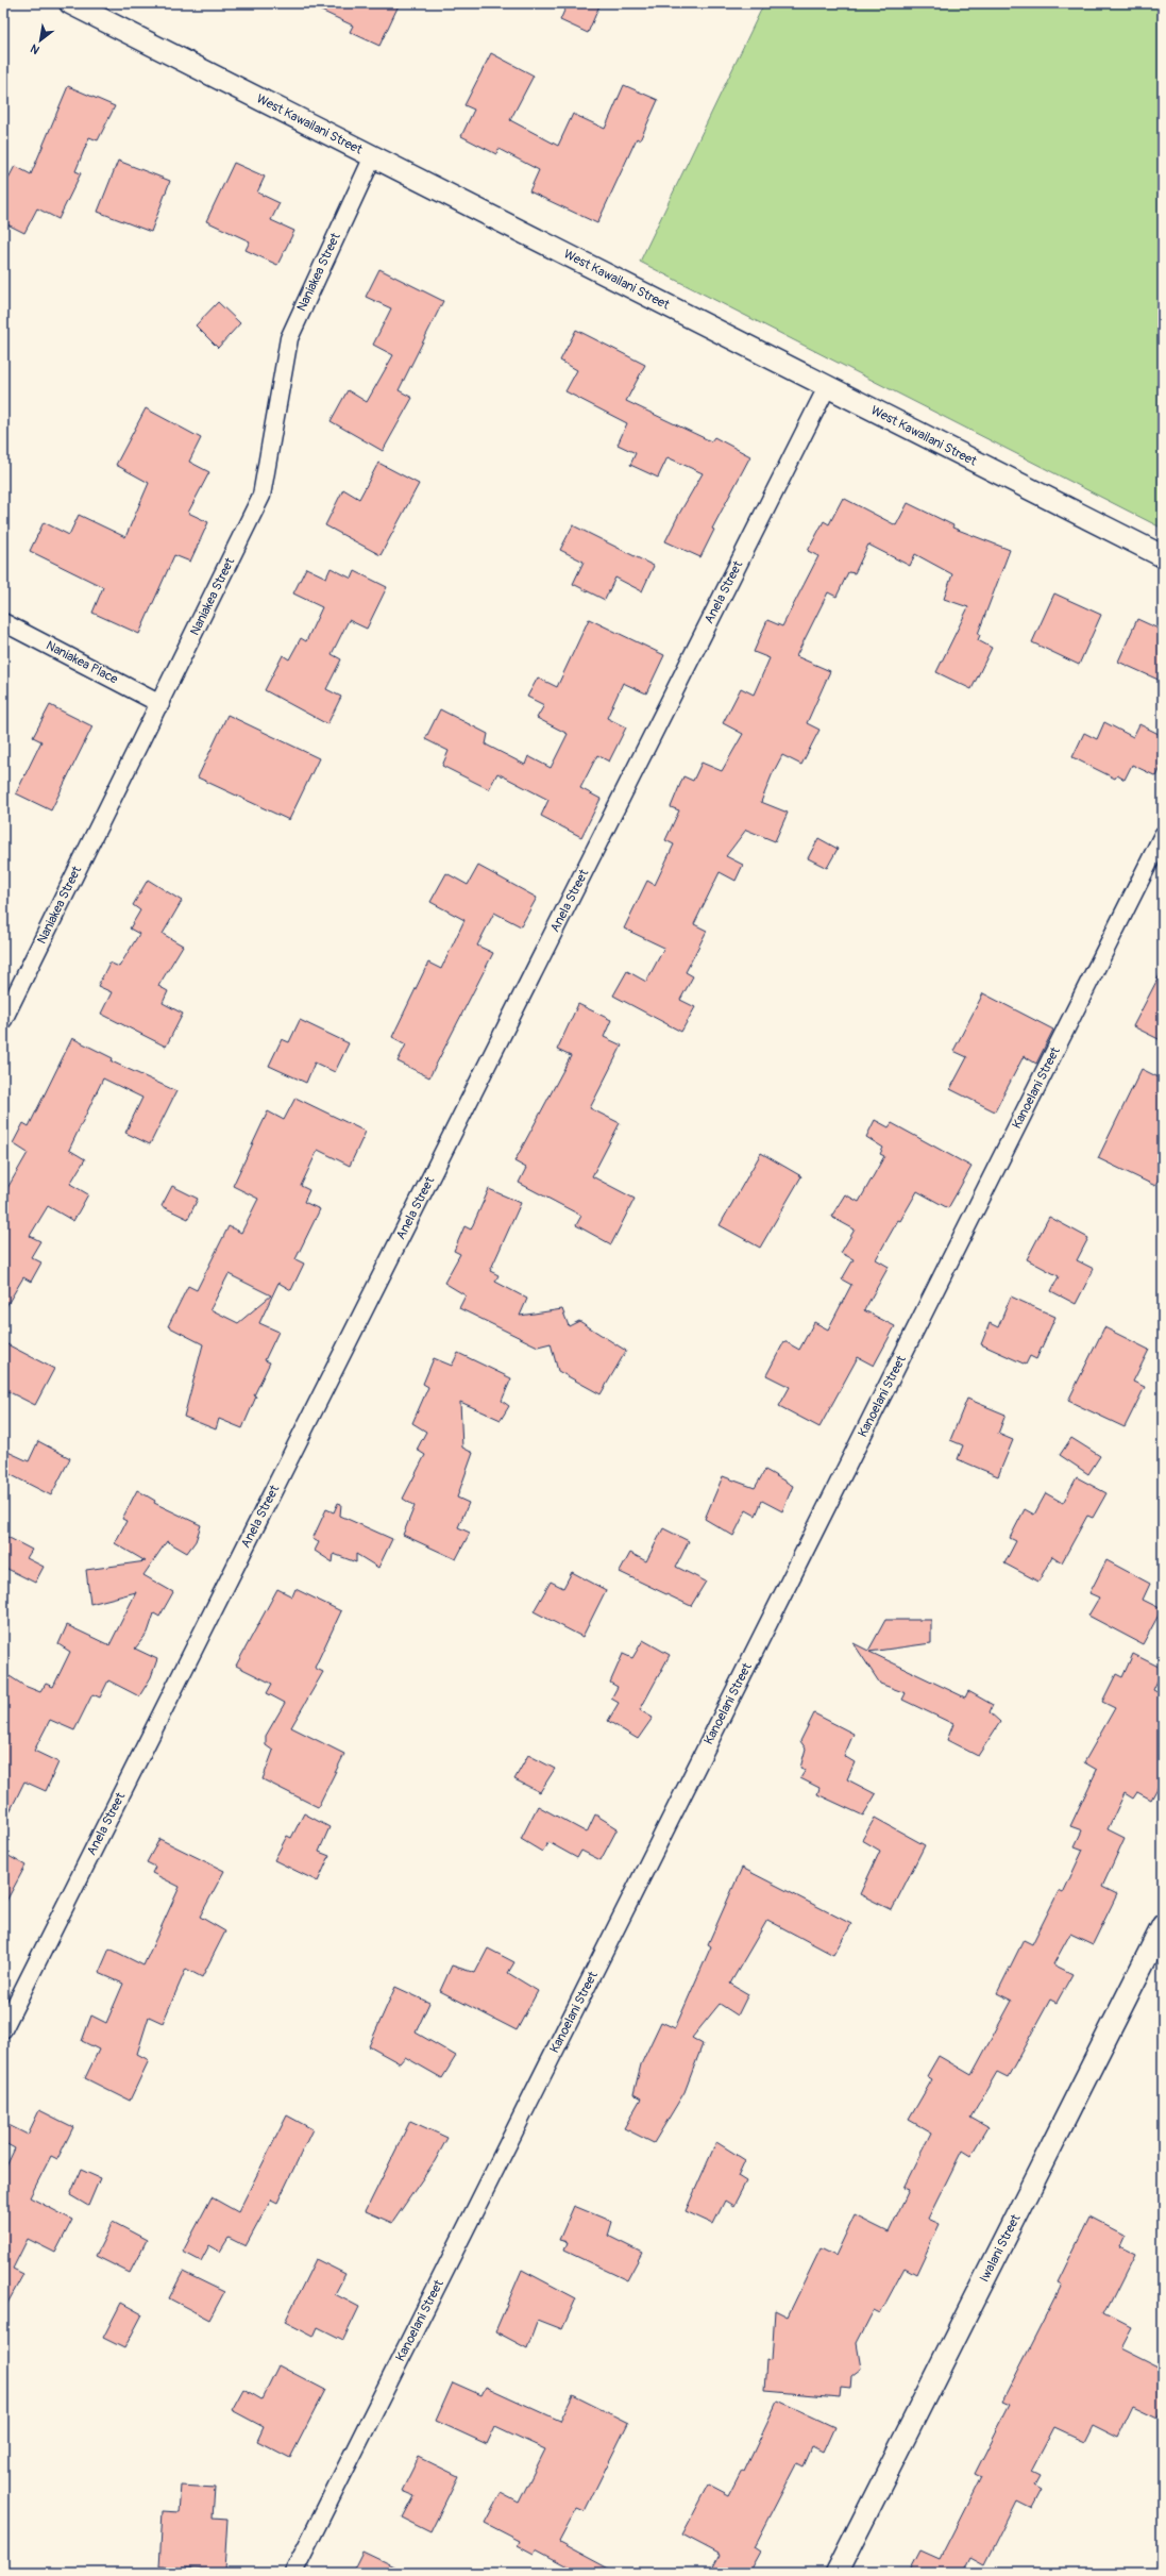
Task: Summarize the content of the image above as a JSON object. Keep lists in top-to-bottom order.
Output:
{
  "streets": {
    "street": [
      "West Kawailani Street",
      "Naniakea Street",
      "Anela Street",
      "Naniakea Place",
      "Kanoelani Street",
      "Iwalani Street"
    ]
  },
  "crossings": [
    ["West Kawailani Street", "Naniakea Street"],
    ["West Kawailani Street", "Anela Street"],
    ["Naniakea Street", "Naniakea Place"]
  ],
  "north": "bottom left"
}
